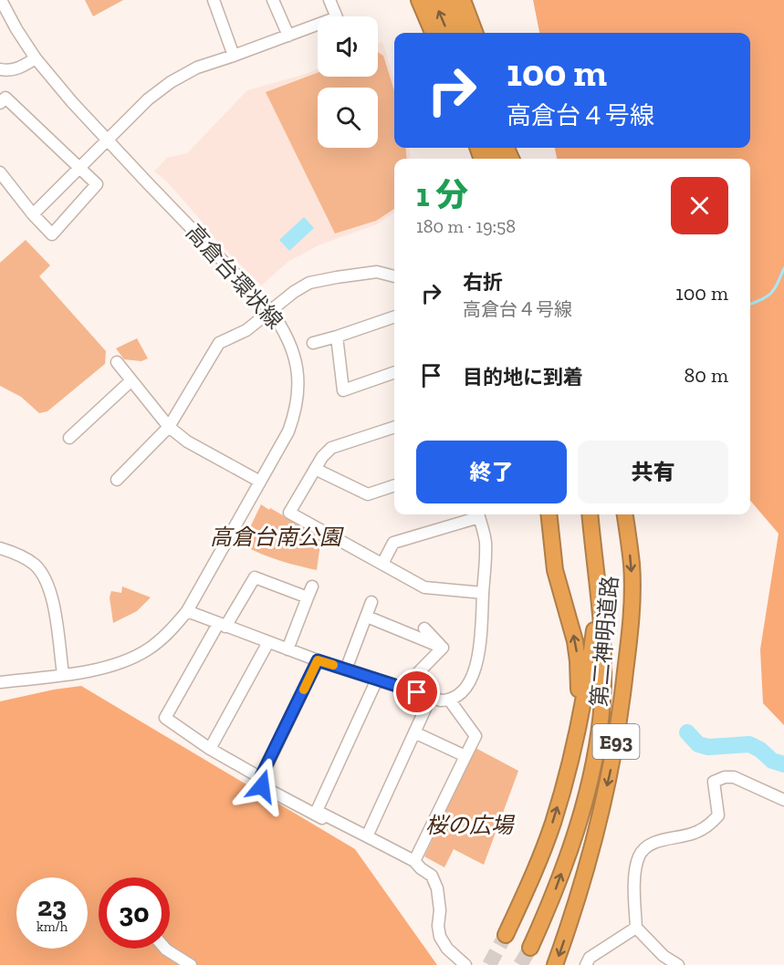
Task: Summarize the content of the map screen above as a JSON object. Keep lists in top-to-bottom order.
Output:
{
  "streets": {
    "highway": ["第二神明道路", "E93"],
    "street": ["高倉台環状線"]
  },
  "parks": ["高倉台南公園", "桜の広場"],
  "page": {
    "turn": ["100 m", "高倉台４号線"],
    "heading": ["1 分", "180 m · 19:58"],
    "list": [
      {
        "name": "右折",
        "note": "高倉台４号線",
        "value": "100 m"
      },
      {
        "name": "目的地に到着",
        "value": "80 m"
      }
    ],
    "buttons": ["終了", "共有"],
    "speed": "23 km/h",
    "limit": "30"
  }
}
